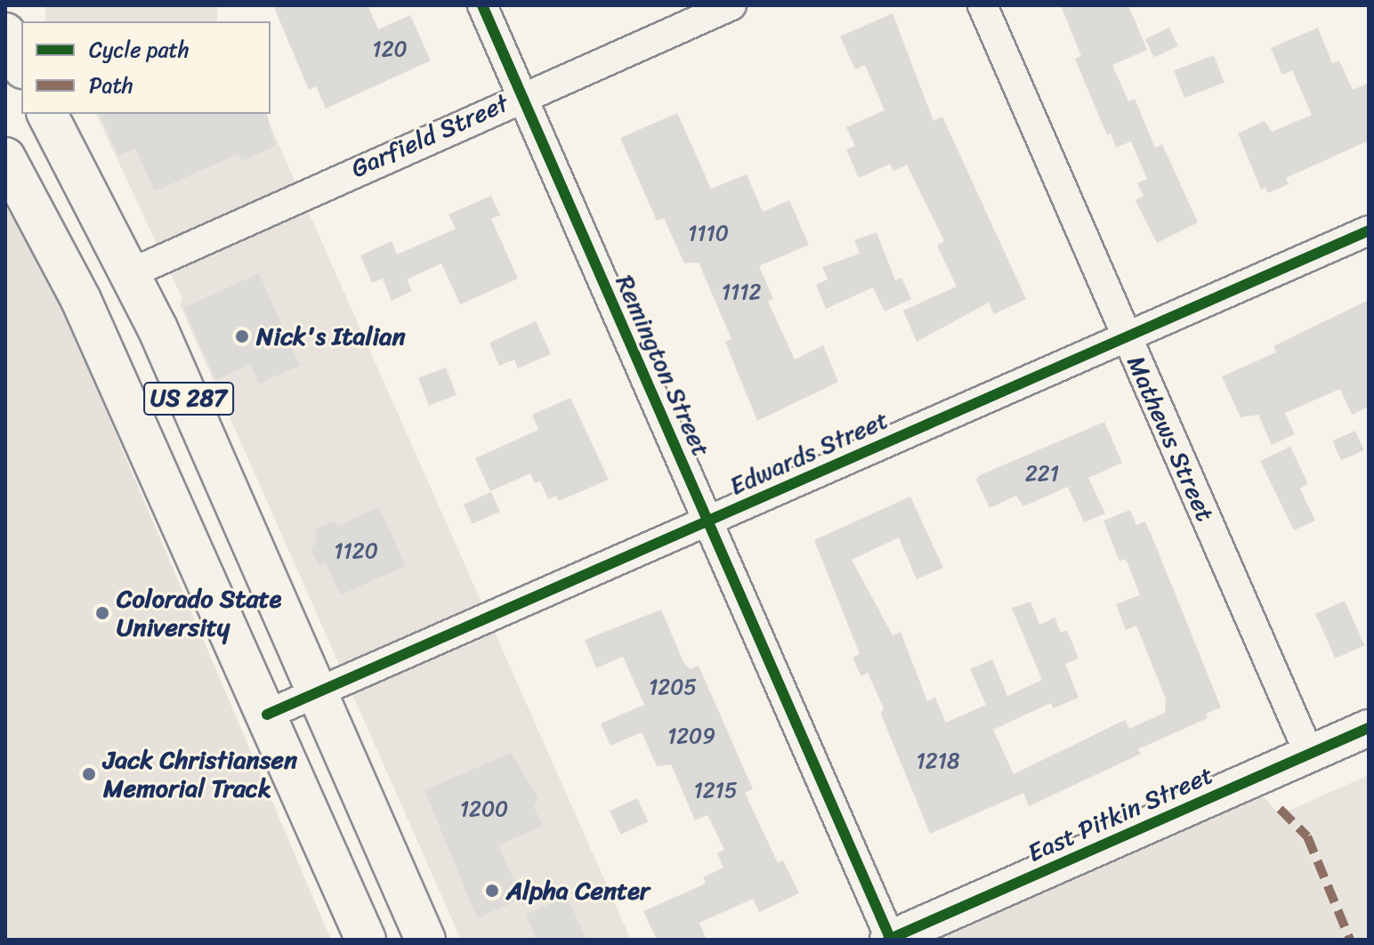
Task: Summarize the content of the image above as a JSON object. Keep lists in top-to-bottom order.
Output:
{
  "streets": {
    "highway": ["US 287"],
    "street": [
      "Garfield Street",
      "Remington Street",
      "Mathews Street",
      "Edwards Street",
      "East Pitkin Street"
    ]
  },
  "crossings": [
    ["Garfield Street", "Remington Street"],
    ["Garfield Street", "US 287"],
    ["Remington Street", "Edwards Street"],
    ["Remington Street", "East Pitkin Street"],
    ["US 287", "Edwards Street"],
    ["Mathews Street", "Edwards Street"],
    ["Mathews Street", "East Pitkin Street"]
  ],
  "places": [
    "Nick's Italian",
    "Colorado State University",
    "Jack Christiansen Memorial Track",
    "Alpha Center"
  ],
  "house_numbers": [
    "120",
    "1110",
    "1112",
    "221",
    "1120",
    "1205",
    "1209",
    "1218",
    "1215",
    "1200"
  ],
  "legend": ["Cycle path", "Path"]
}
